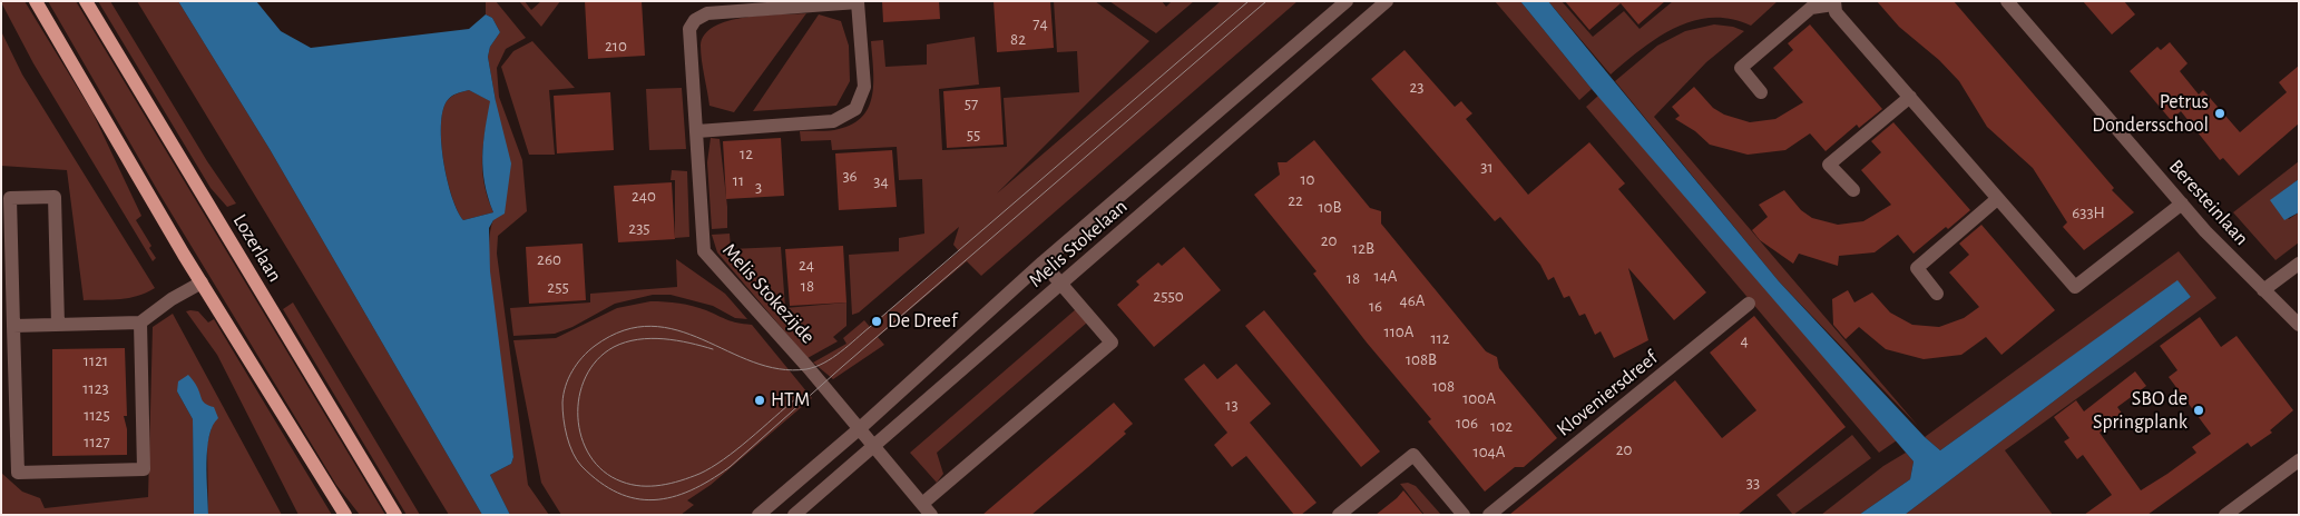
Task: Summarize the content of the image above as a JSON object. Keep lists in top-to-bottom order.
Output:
{
  "streets": {
    "main road": ["Lozerlaan"],
    "street": [
      "Beresteinlaan",
      "Melis Stokelaan",
      "Melis Stokezijde",
      "Kloveniersdreef"
    ]
  },
  "crossings": [
    ["Melis Stokelaan", "Melis Stokezijde"]
  ],
  "places": [
    "Petrus Dondersschool",
    "De Dreef",
    "HTM",
    "SBO de Springplank"
  ],
  "house_numbers": [
    "74",
    "82",
    "210",
    "23",
    "57",
    "55",
    "12",
    "31",
    "36",
    "10",
    "11",
    "34",
    "3",
    "240",
    "22",
    "10B",
    "633H",
    "235",
    "20",
    "12B",
    "260",
    "24",
    "14A",
    "18",
    "18",
    "255",
    "2550",
    "46A",
    "16",
    "110A",
    "112",
    "4",
    "108B",
    "1121",
    "108",
    "1123",
    "100A",
    "13",
    "1125",
    "106",
    "102",
    "1127",
    "20",
    "104A",
    "33"
  ]
}
